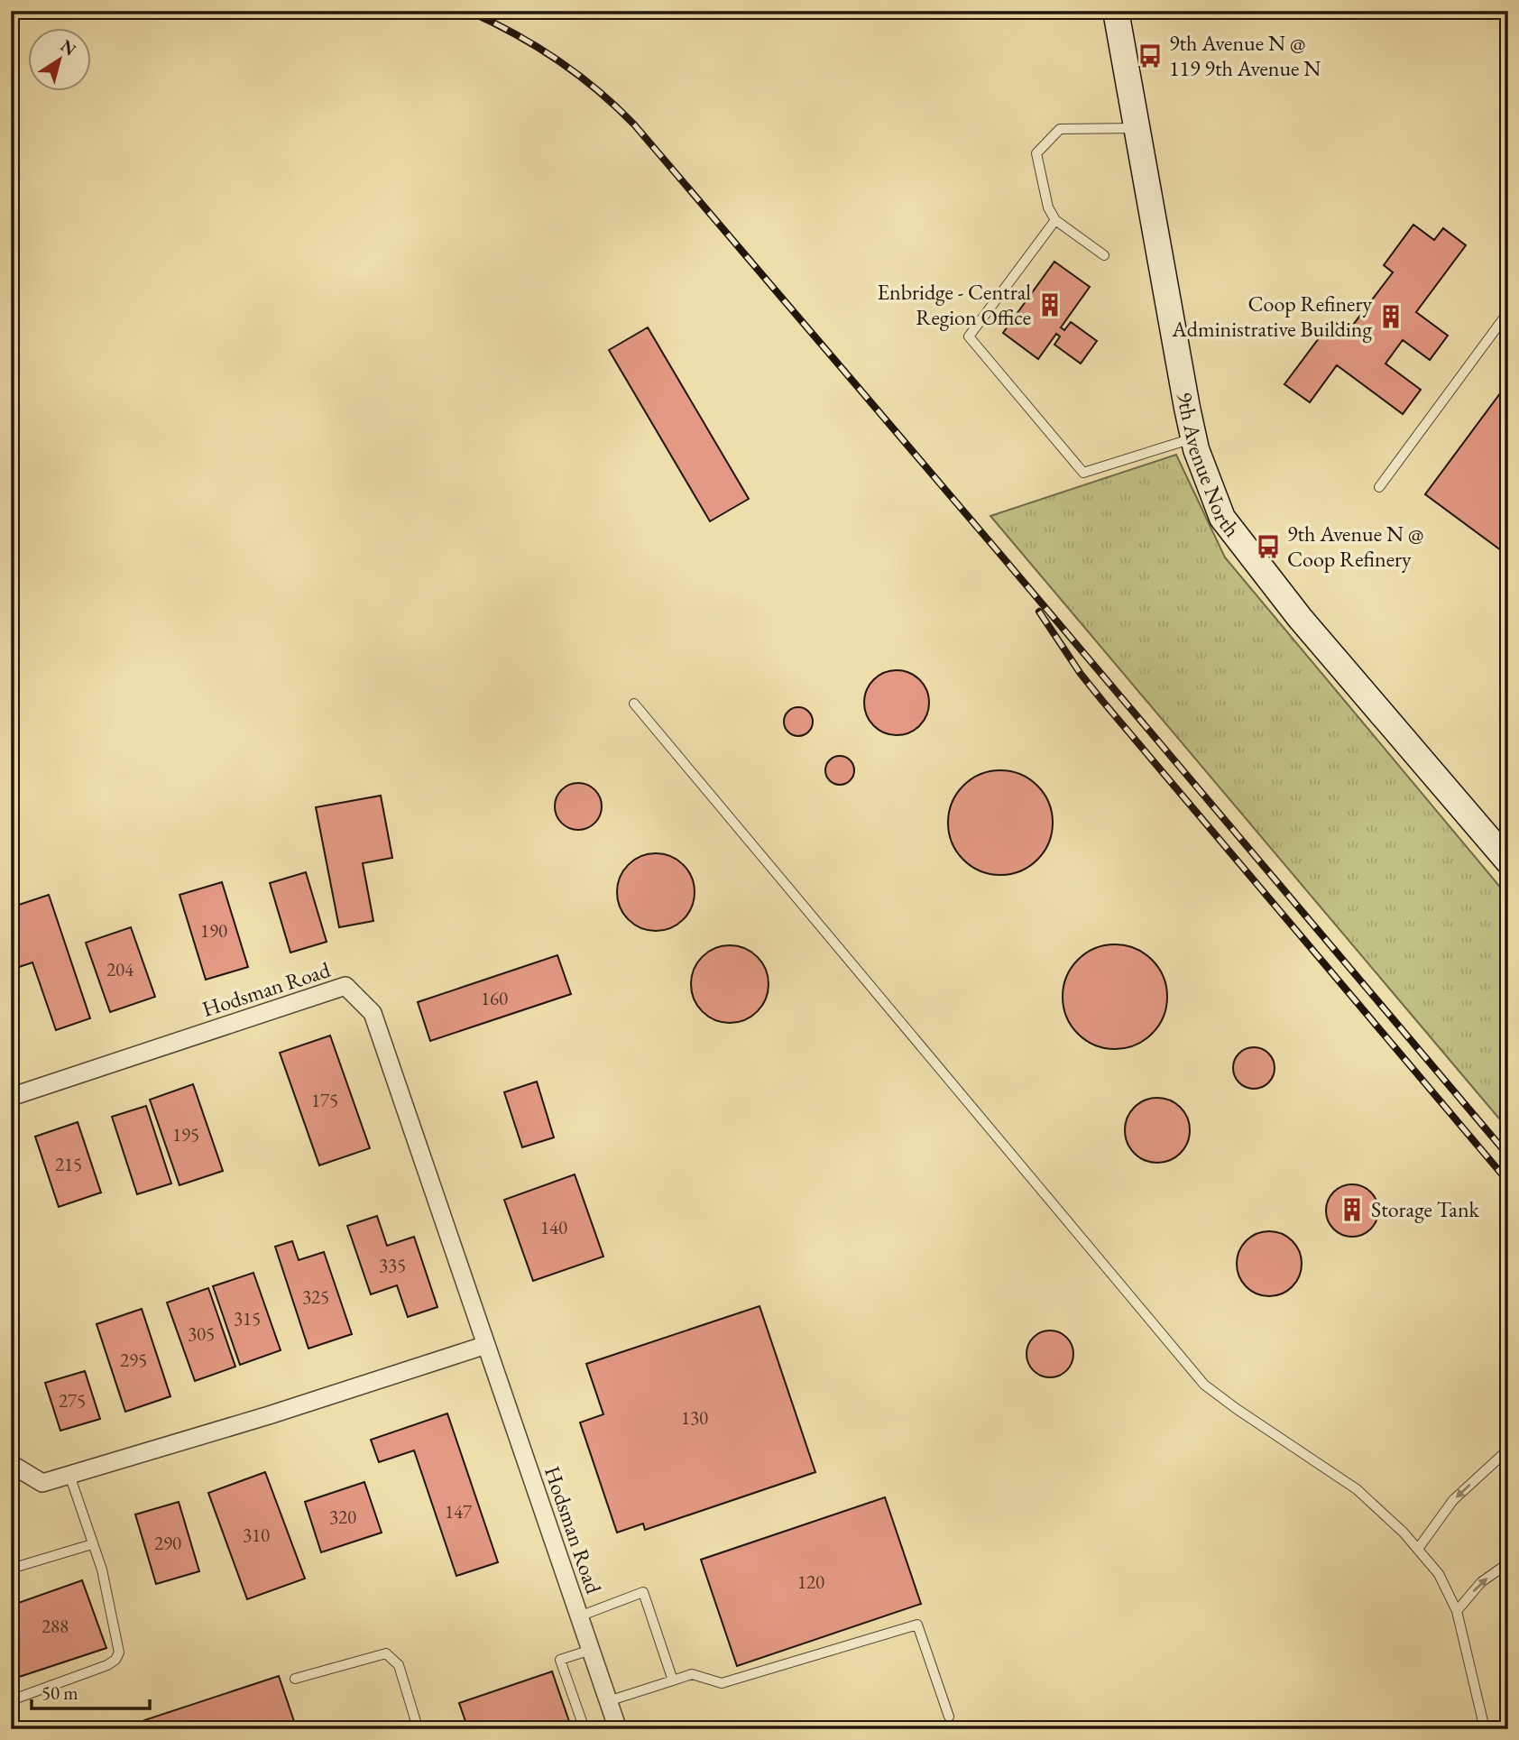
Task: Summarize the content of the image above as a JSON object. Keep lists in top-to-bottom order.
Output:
{
  "streets": {
    "street": ["9th Avenue North", "Hodsman Road"]
  },
  "places": {
    "bus stop": ["9th Avenue N @ 119 9th Avenue N", "9th Avenue N @ Coop Refinery"],
    "building": ["Enbridge - Central Region Office", "Coop Refinery Administrative Building", "Storage Tank"]
  },
  "house_numbers": [
    "190",
    "204",
    "160",
    "175",
    "195",
    "215",
    "140",
    "335",
    "325",
    "315",
    "305",
    "295",
    "275",
    "130",
    "147",
    "320",
    "310",
    "290",
    "120",
    "288"
  ],
  "scale_bar": "50 m",
  "north": "top right"
}
